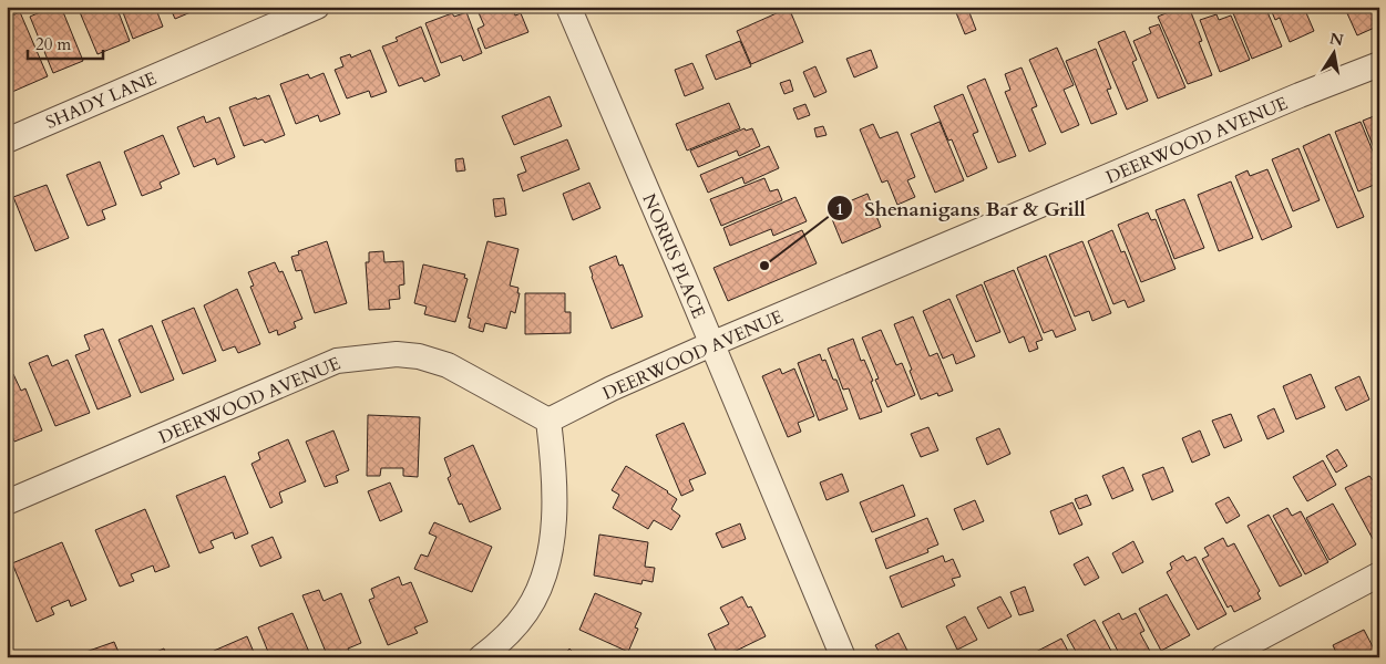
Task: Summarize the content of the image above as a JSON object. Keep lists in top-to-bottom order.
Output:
{
  "streets": {
    "street": ["SHADY LANE", "DEERWOOD AVENUE", "NORRIS PLACE"]
  },
  "crossings": [
    ["DEERWOOD AVENUE", "NORRIS PLACE"]
  ],
  "places": ["Shenanigans Bar & Grill"],
  "scale_bar": "20 m",
  "north": "top"
}
